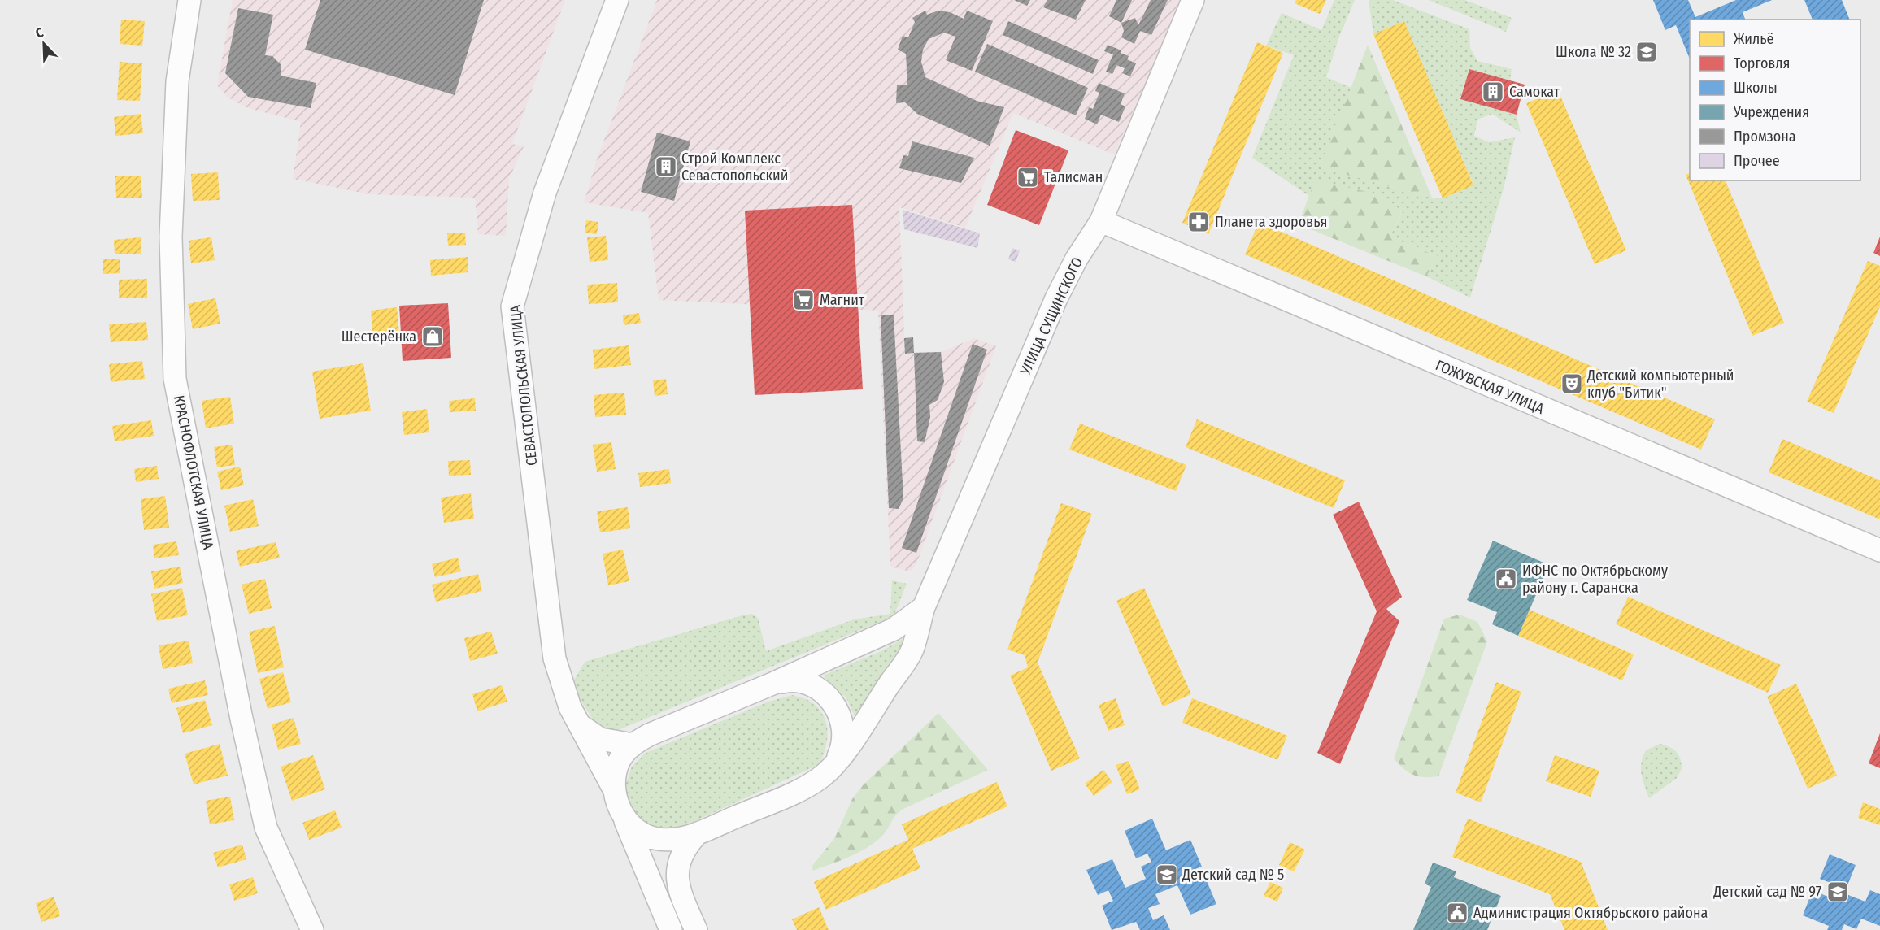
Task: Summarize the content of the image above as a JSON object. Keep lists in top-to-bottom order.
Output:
{
  "streets": {
    "street": [
      "УЛИЦА СУЩИНСКОГО",
      "СЕВАСТОПОЛЬСКАЯ УЛИЦА",
      "ГОЖУВСКАЯ УЛИЦА",
      "КРАСНОФЛОТСКАЯ УЛИЦА"
    ]
  },
  "crossings": [
    ["УЛИЦА СУЩИНСКОГО", "ГОЖУВСКАЯ УЛИЦА"]
  ],
  "places": {
    "school or university": ["Школа № 32", "Детский сад № 5", "Детский сад № 97"],
    "building": ["Самокат", "Строй Комплекс Севастопольский"],
    "supermarket": ["Талисман", "Магнит"],
    "pharmacy": ["Планета здоровья"],
    "shop": ["Шестерёнка"],
    "theatre": ["Детский компьютерный клуб \"Битик\""],
    "public building": ["ИФНС по Октябрьскому району г. Саранска", "Администрация Октябрьского района"]
  },
  "legend": [
    "Жильё",
    "Торговля",
    "Школы",
    "Учреждения",
    "Промзона",
    "Прочее"
  ],
  "north": "top left"
}
